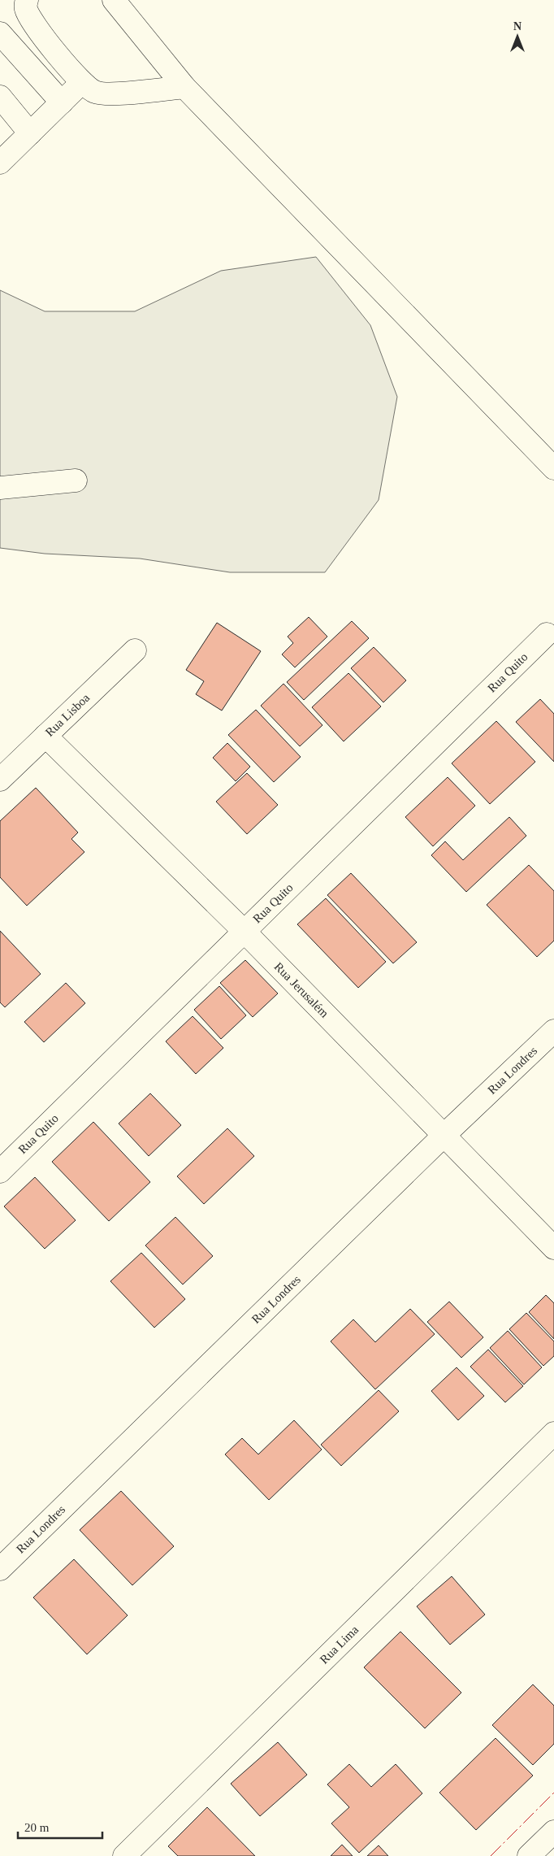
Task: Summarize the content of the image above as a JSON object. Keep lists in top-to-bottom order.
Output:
{
  "streets": {
    "street": [
      "Rua Quito",
      "Rua Lisboa",
      "Rua Jerusalém",
      "Rua Londres",
      "Rua Lima"
    ]
  },
  "crossings": [
    ["Rua Quito", "Rua Jerusalém"],
    ["Rua Lisboa", "Rua Jerusalém"],
    ["Rua Jerusalém", "Rua Londres"]
  ],
  "scale_bar": "20 m",
  "north": "top"
}
